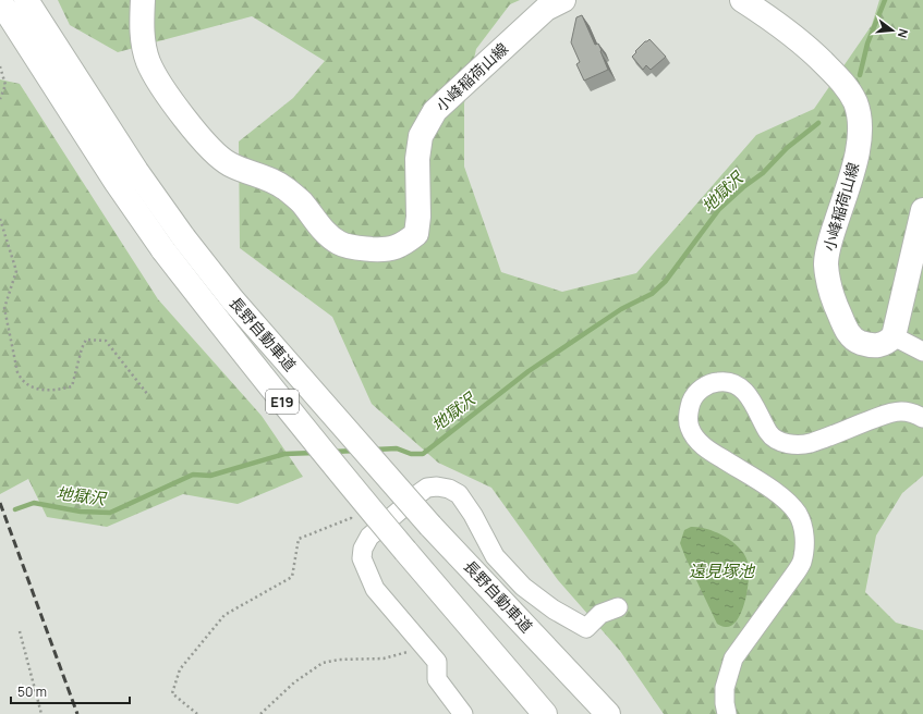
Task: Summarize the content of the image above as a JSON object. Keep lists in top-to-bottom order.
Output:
{
  "streets": {
    "main road": ["小峰稲荷山線", "長野自動車道", "E19"]
  },
  "water": ["地獄沢", "遠見塚池"],
  "scale_bar": "50 m",
  "north": "right"
}
